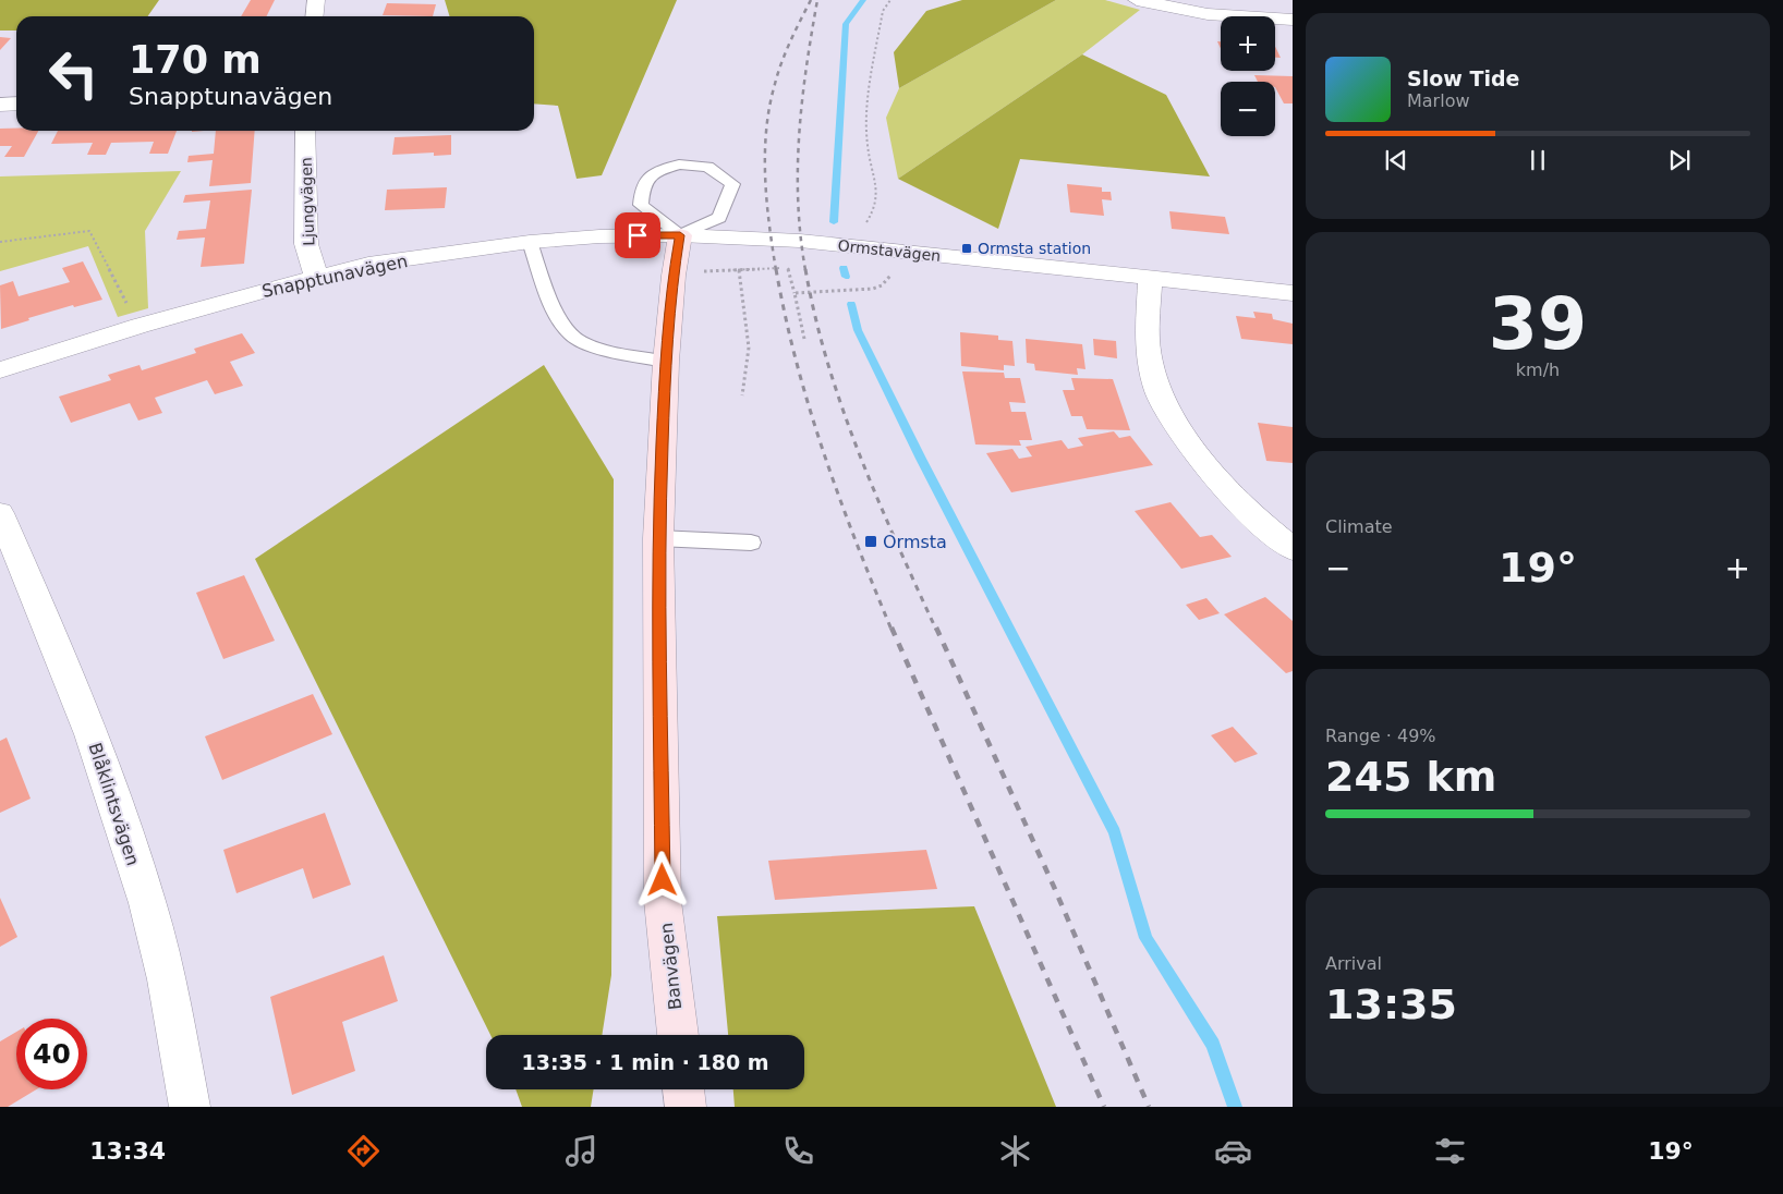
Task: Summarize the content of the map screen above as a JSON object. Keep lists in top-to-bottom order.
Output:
{
  "streets": {
    "street": [
      "Ljungvägen",
      "Ormstavägen",
      "Snapptunavägen",
      "Blåklintsvägen",
      "Banvägen"
    ]
  },
  "crossings": [
    ["Ljungvägen", "Snapptunavägen"],
    ["Ormstavägen", "Snapptunavägen"],
    ["Ormstavägen", "Banvägen"],
    ["Snapptunavägen", "Banvägen"]
  ],
  "places": {
    "transit": ["Ormsta station", "Ormsta"]
  },
  "page": {
    "map_buttons": ["+", "−"],
    "turn": ["170 m", "Snapptunavägen"],
    "song": ["Slow Tide", "Marlow"],
    "tile": [
      ["39", "km/h"],
      "Climate",
      ["Range · 49%", "245 km"],
      ["Arrival", "13:35"]
    ],
    "heat": ["−", "19°", "+"],
    "limit": "40",
    "trip": "13:35 · 1 min · 180 m",
    "tabs": ["13:34", "19°"]
  }
}
